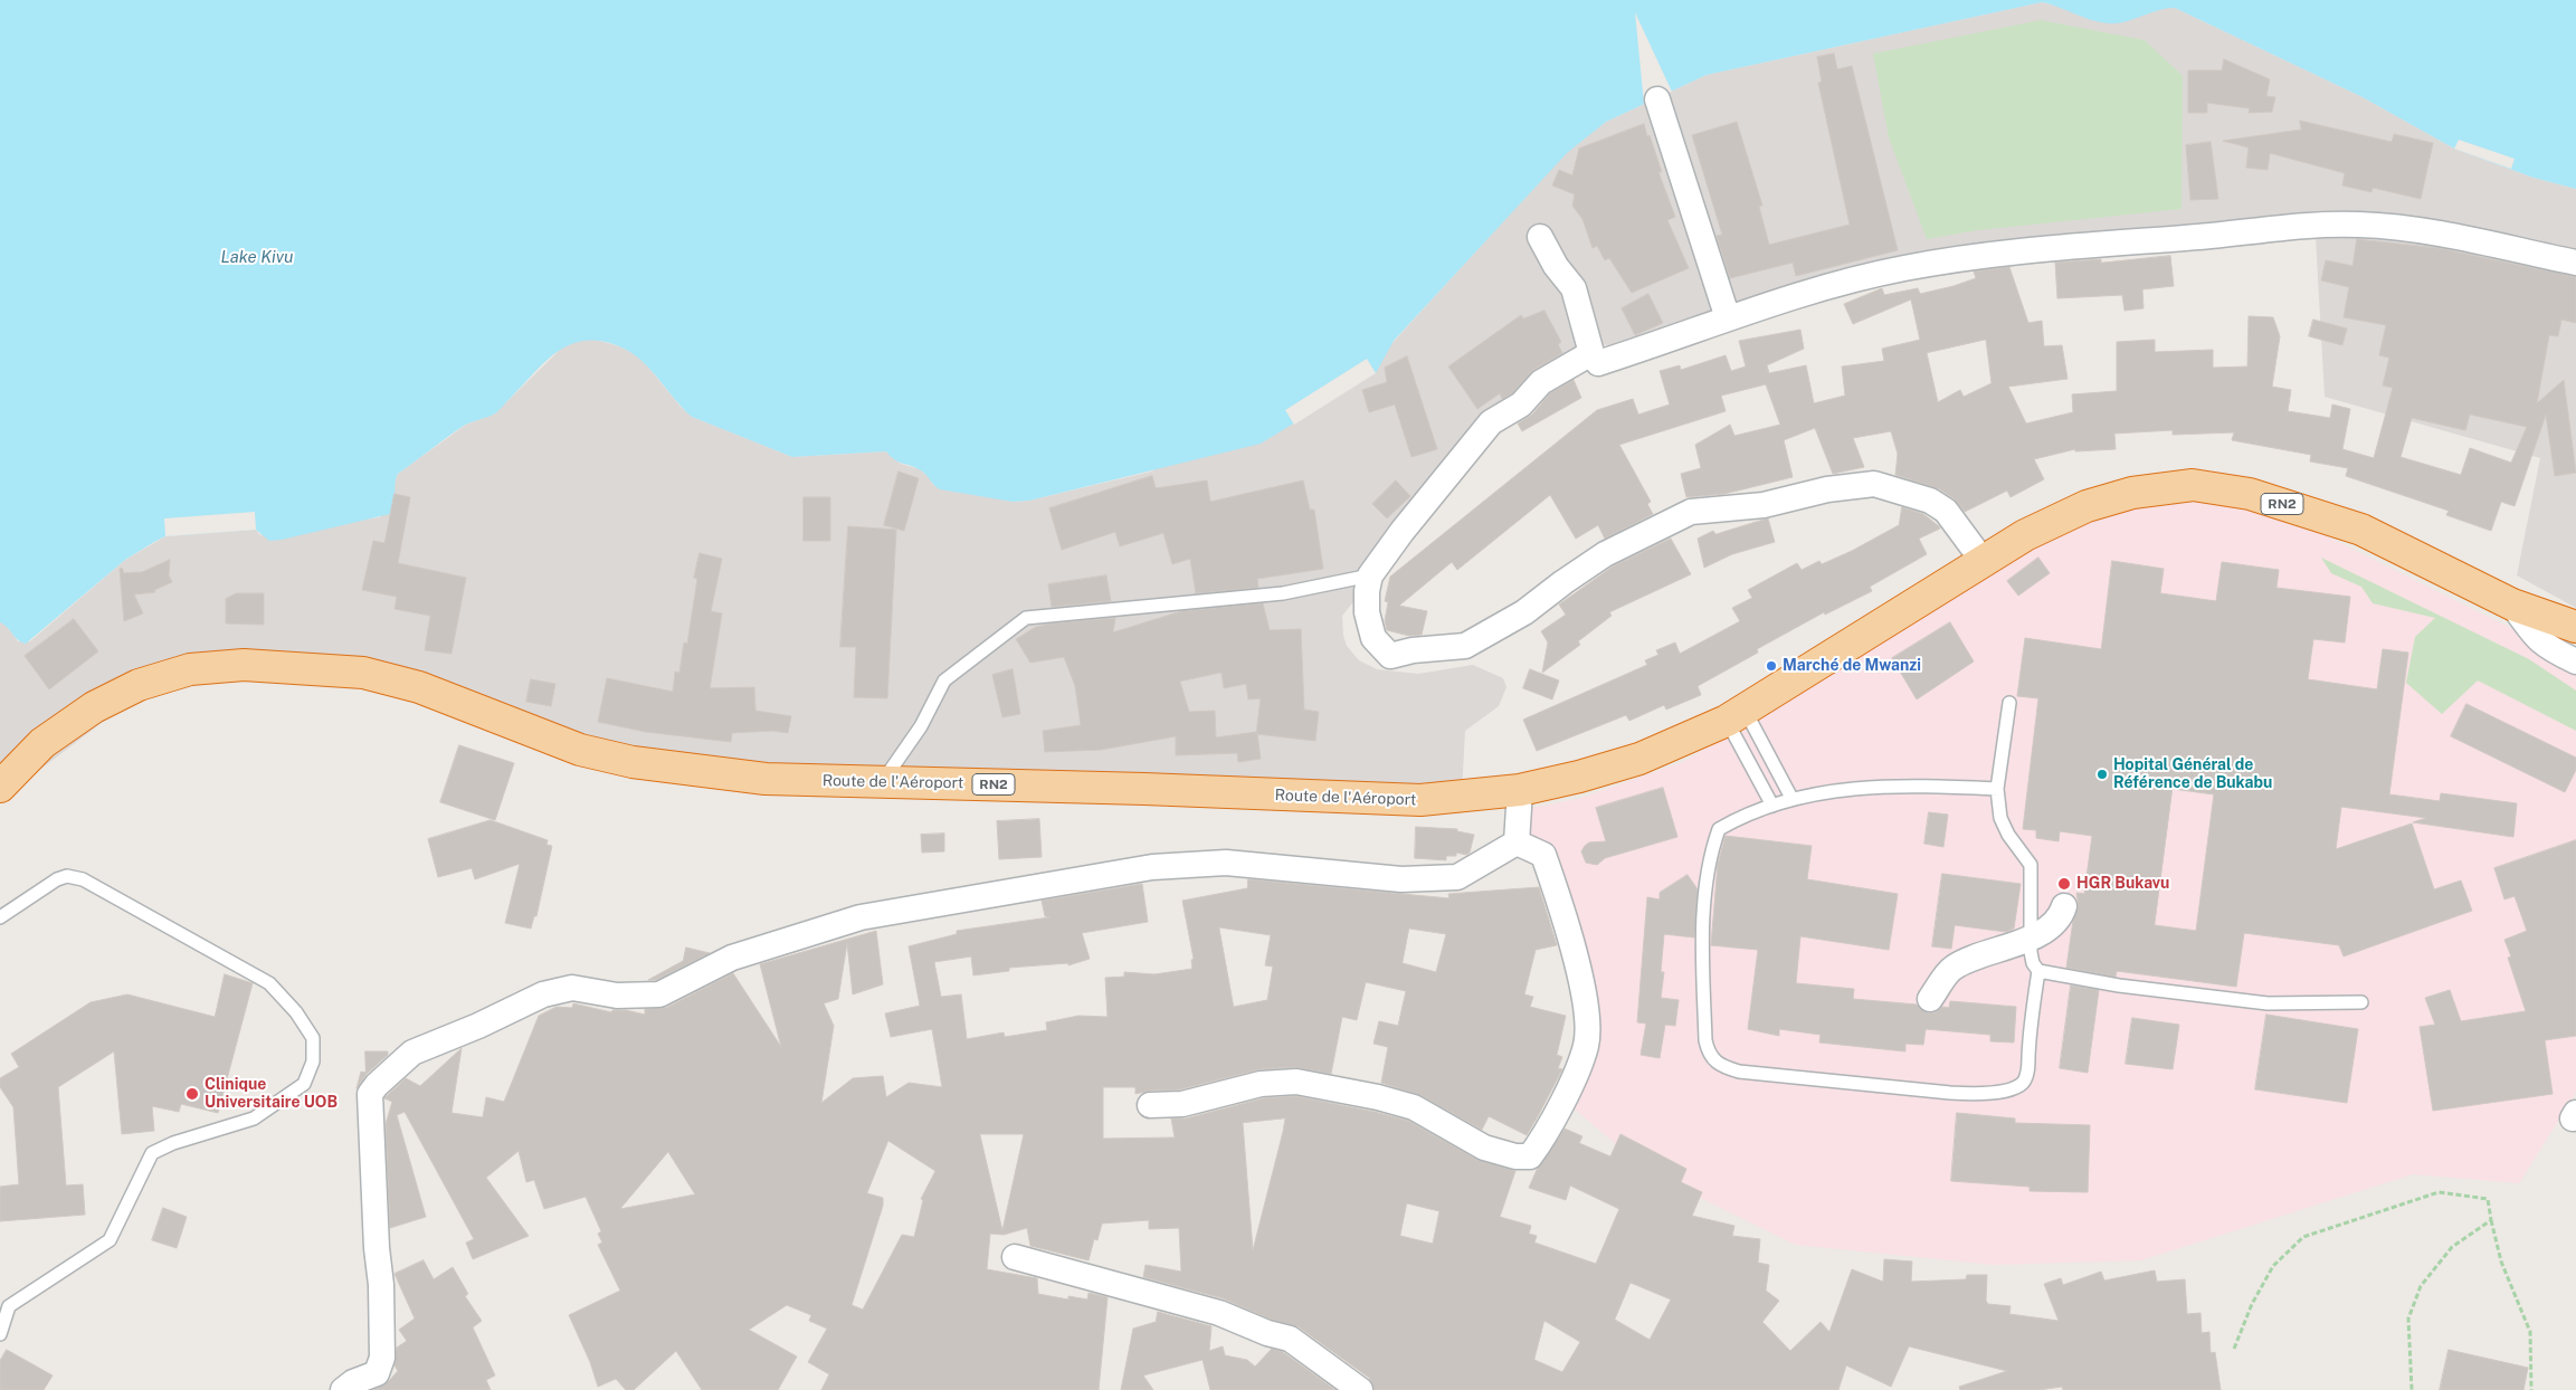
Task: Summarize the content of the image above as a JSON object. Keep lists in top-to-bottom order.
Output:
{
  "streets": {
    "highway": ["RN2", "Route de l'Aéroport"]
  },
  "crossings": [
    ["RN2", "Route de l'Aéroport"]
  ],
  "water": ["Lake Kivu"],
  "places": [
    "Marché de Mwanzi",
    "Hopital Général de Référence de Bukabu",
    "HGR Bukavu",
    "Clinique Universitaire UOB"
  ]
}
